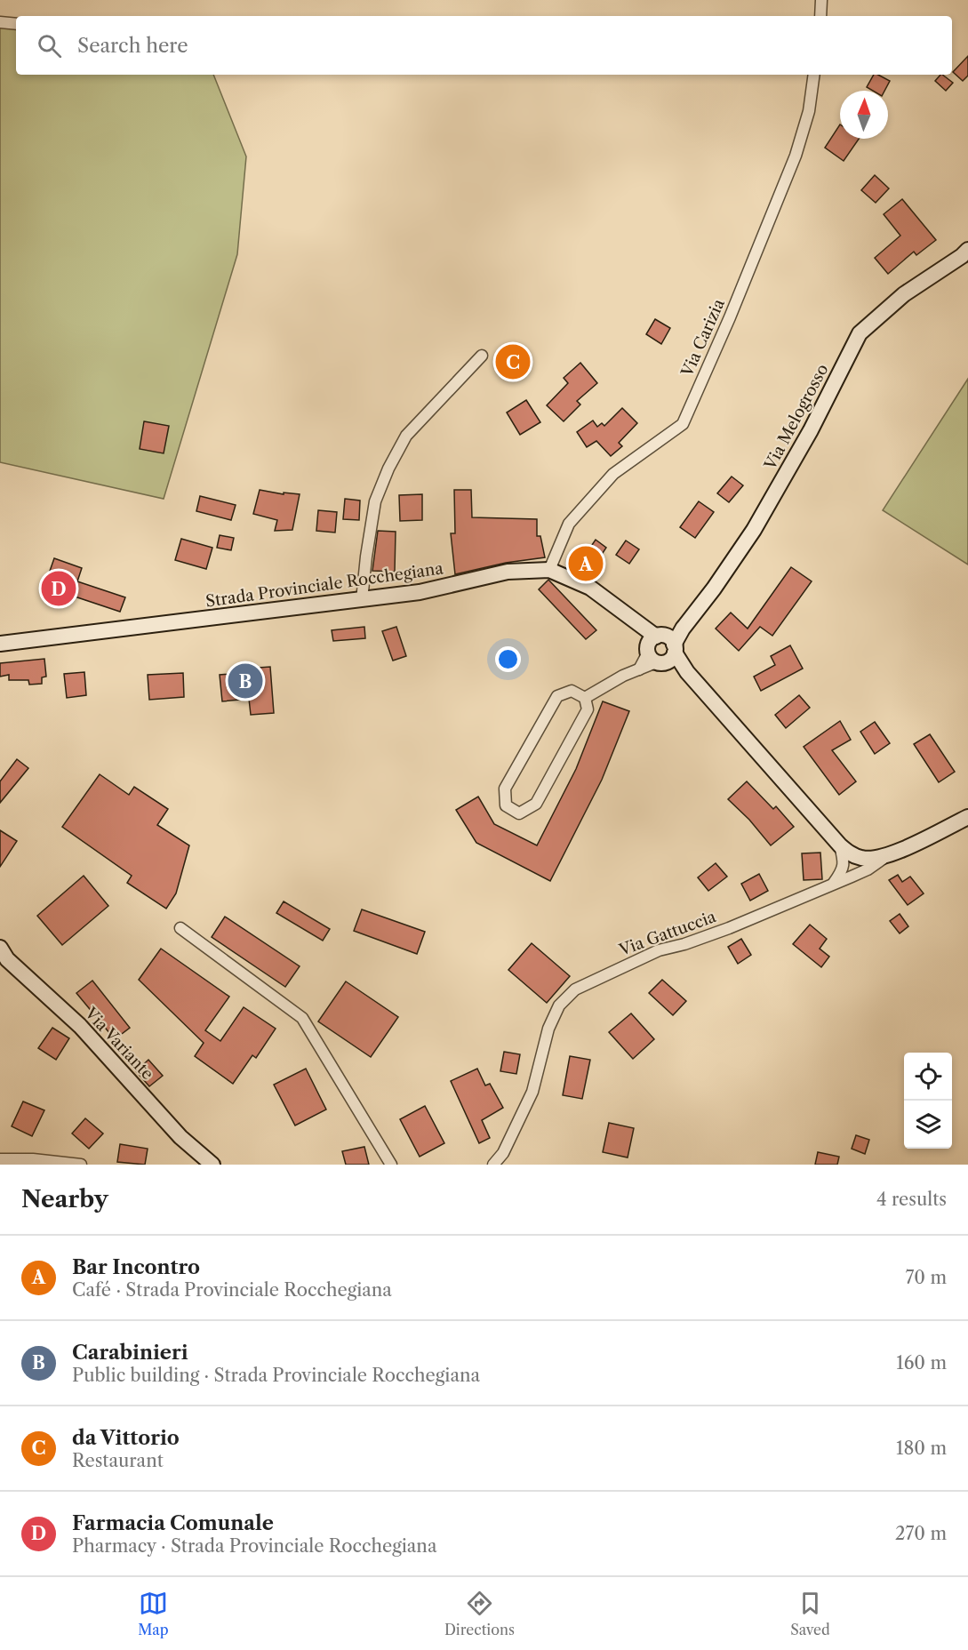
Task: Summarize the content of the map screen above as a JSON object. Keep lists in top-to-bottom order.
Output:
{
  "streets": {
    "main road": ["Via Melogrosso", "Strada Provinciale Rocchegiana", "Via Variante"],
    "street": ["Via Carizia", "Via Gattuccia"]
  },
  "crossings": [
    ["Via Carizia", "Strada Provinciale Rocchegiana"],
    ["Via Melogrosso", "Strada Provinciale Rocchegiana"]
  ],
  "north": "top",
  "page": {
    "search": "Search here",
    "pins": [
      "C",
      "A",
      "D",
      "B"
    ],
    "heading": ["Nearby", "4 results"],
    "list": [
      {
        "mark": "A",
        "name": "Bar Incontro",
        "note": "Café · Strada Provinciale Rocchegiana",
        "value": "70 m"
      },
      {
        "mark": "B",
        "name": "Carabinieri",
        "note": "Public building · Strada Provinciale Rocchegiana",
        "value": "160 m"
      },
      {
        "mark": "C",
        "name": "da Vittorio",
        "note": "Restaurant",
        "value": "180 m"
      },
      {
        "mark": "D",
        "name": "Farmacia Comunale",
        "note": "Pharmacy · Strada Provinciale Rocchegiana",
        "value": "270 m"
      }
    ],
    "nav": ["Map", "Directions", "Saved"]
  }
}
